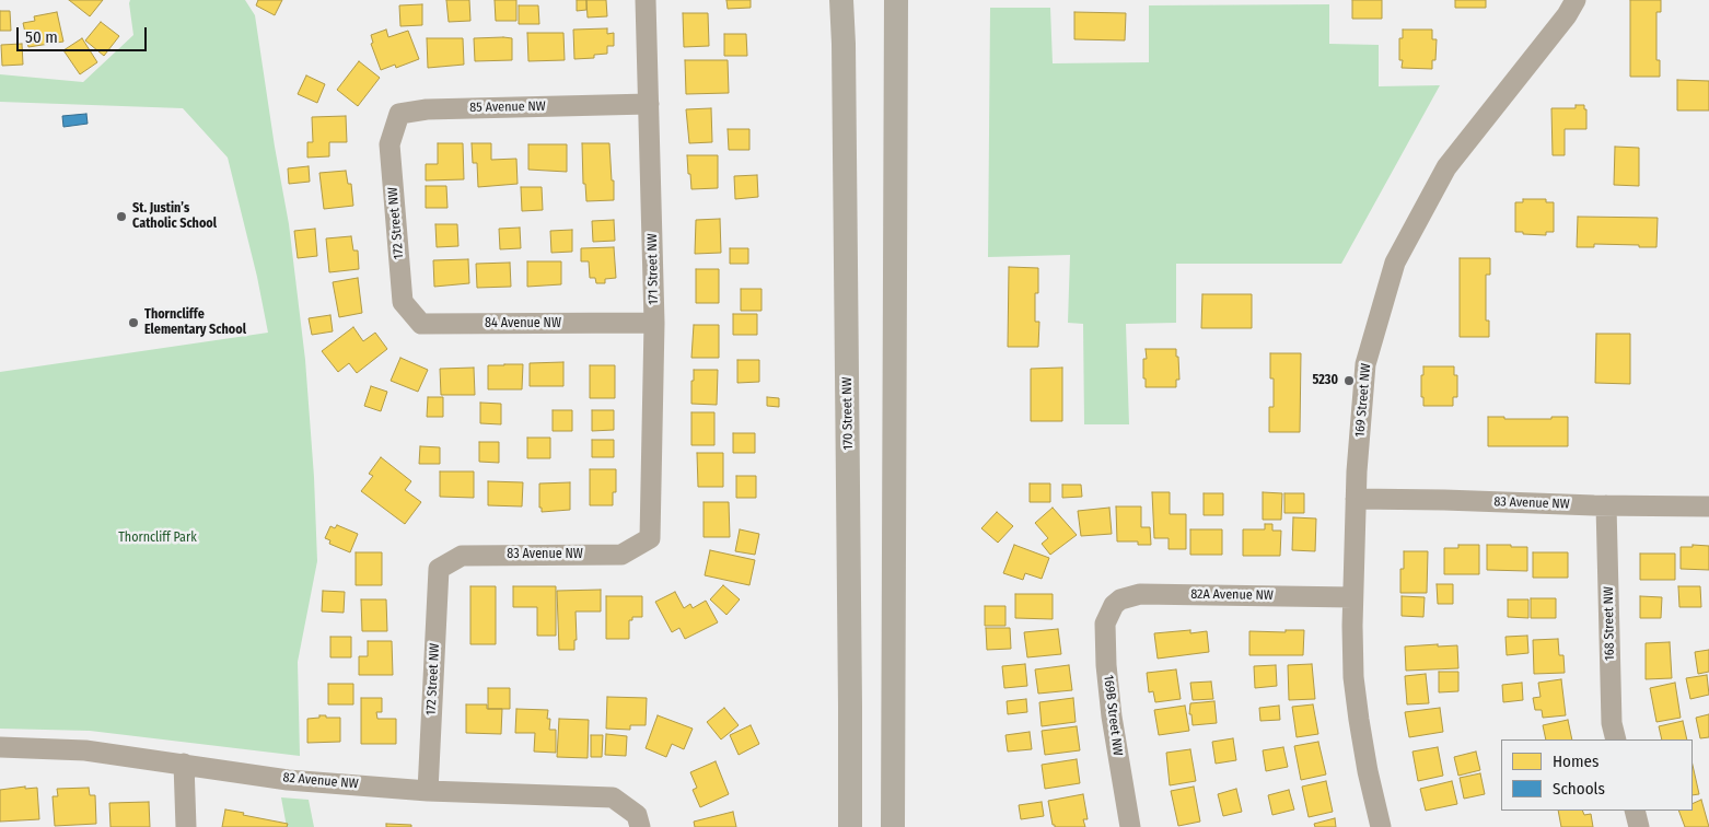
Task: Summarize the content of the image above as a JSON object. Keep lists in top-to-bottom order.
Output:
{
  "streets": {
    "main road": ["170 Street NW"],
    "street": [
      "85 Avenue NW",
      "172 Street NW",
      "171 Street NW",
      "84 Avenue NW",
      "169 Street NW",
      "83 Avenue NW",
      "82A Avenue NW",
      "168 Street NW",
      "169B Street NW",
      "82 Avenue NW"
    ]
  },
  "crossings": [
    ["85 Avenue NW", "172 Street NW"],
    ["85 Avenue NW", "171 Street NW"],
    ["172 Street NW", "84 Avenue NW"],
    ["172 Street NW", "83 Avenue NW"],
    ["172 Street NW", "82 Avenue NW"],
    ["171 Street NW", "84 Avenue NW"],
    ["171 Street NW", "83 Avenue NW"],
    ["169 Street NW", "83 Avenue NW"],
    ["169 Street NW", "82A Avenue NW"],
    ["83 Avenue NW", "168 Street NW"],
    ["82A Avenue NW", "169B Street NW"]
  ],
  "parks": ["Thorncliff Park"],
  "places": ["St. Justin’s Catholic School", "Thorncliffe Elementary School", "5230"],
  "legend": ["Homes", "Schools"],
  "scale_bar": "50 m"
}
